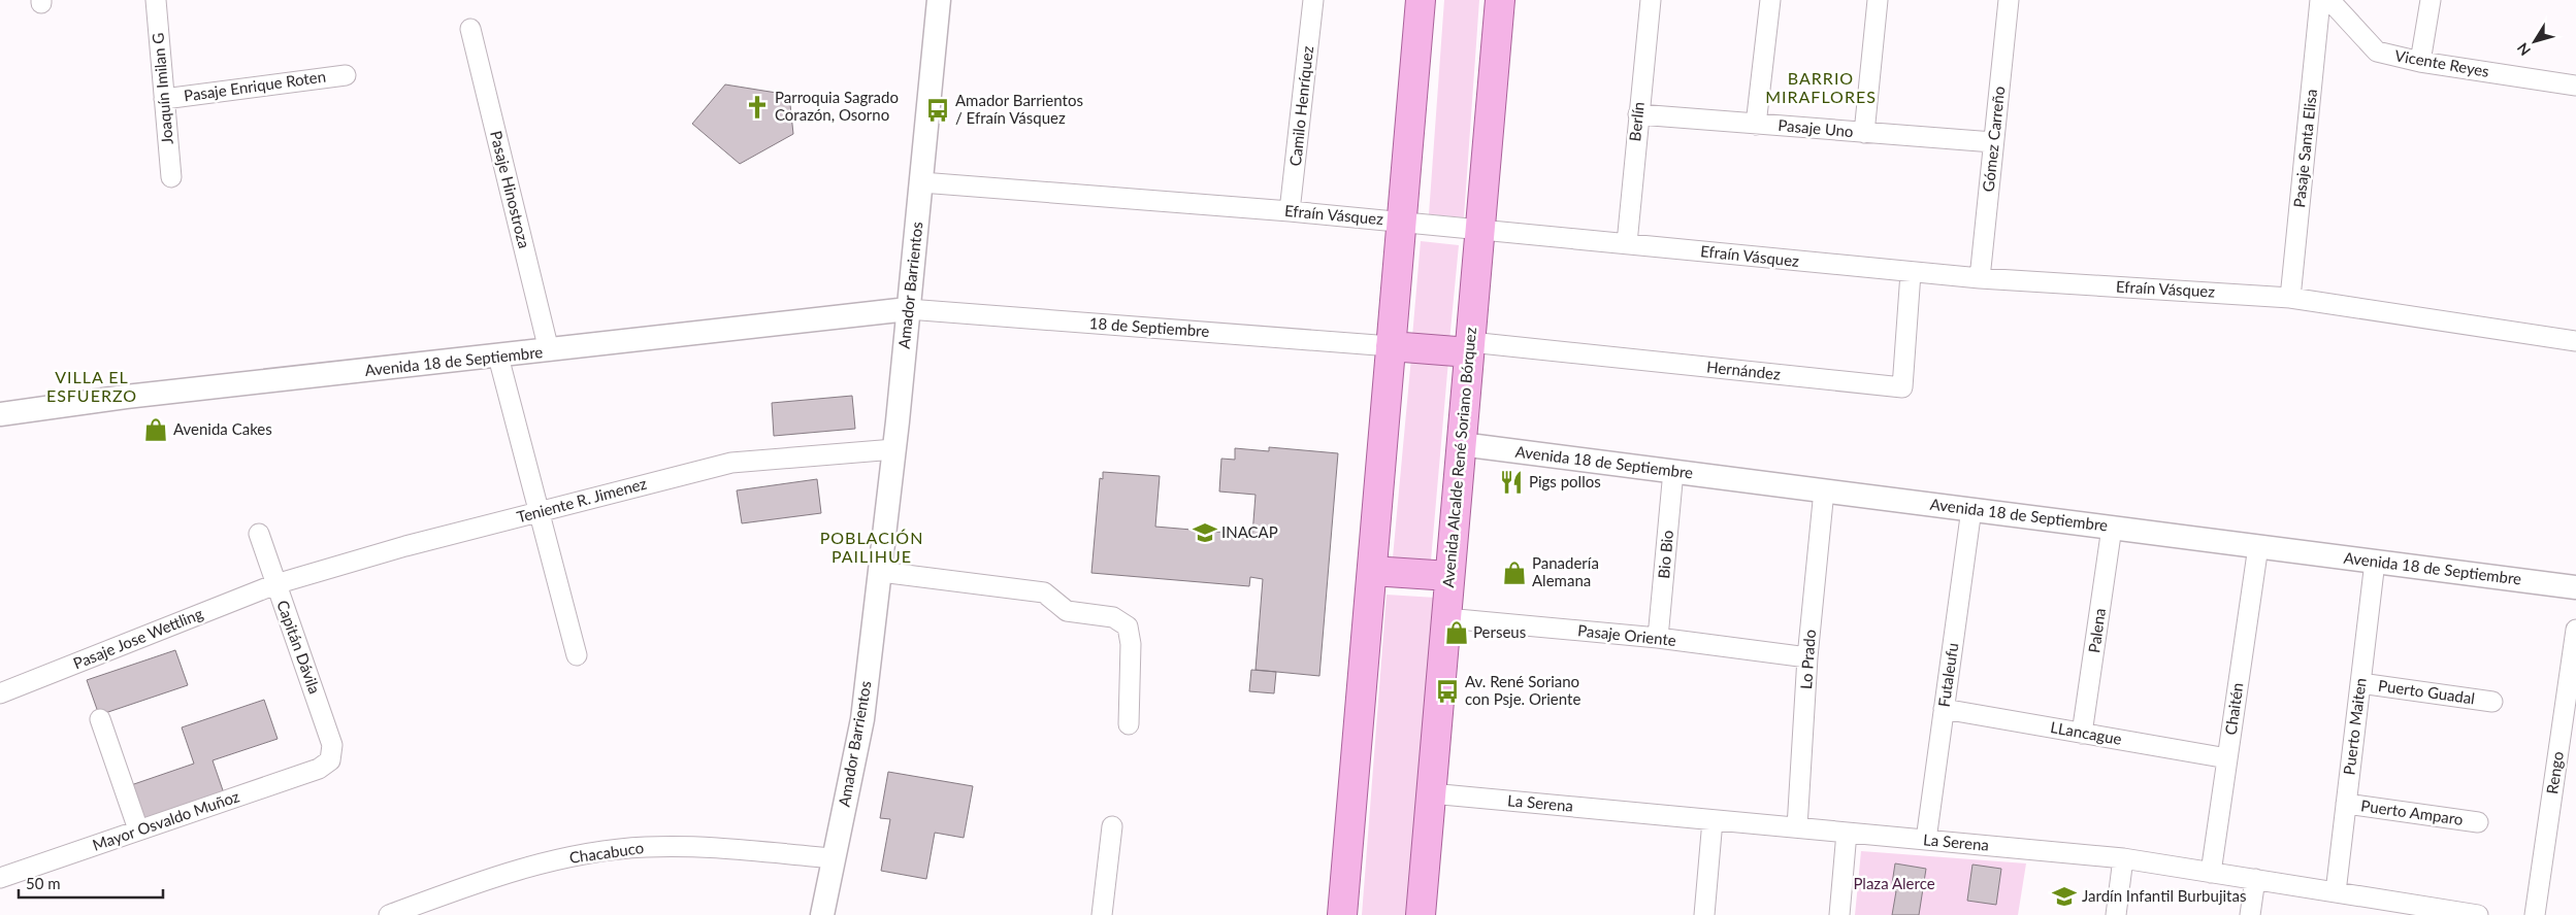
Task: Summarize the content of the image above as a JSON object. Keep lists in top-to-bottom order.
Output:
{
  "streets": {
    "main road": ["Avenida Alcalde René Soriano Bórquez"],
    "street": [
      "Vicente Reyes",
      "Pasaje Enrique Roten",
      "Joaquín Imilan G",
      "Camilo Henríquez",
      "Berlín",
      "Pasaje Uno",
      "Gómez Carreño",
      "Pasaje Santa Elisa",
      "Pasaje Hinostroza",
      "Efraín Vásquez",
      "Amador Barrientos",
      "18 de Septiembre",
      "Avenida 18 de Septiembre",
      "Hernández",
      "Teniente R. Jimenez",
      "Bio Bio",
      "Palena",
      "Pasaje Oriente",
      "Pasaje Jose Wettling",
      "Capitán Dávila",
      "Lo Prado",
      "Futaleufu",
      "Puerto Guadal",
      "Chaitén",
      "Puerto Maiten",
      "LLancague",
      "Rengo",
      "La Serena",
      "Puerto Amparo",
      "Mayor Osvaldo Muñoz",
      "Chacabuco"
    ]
  },
  "crossings": [
    ["Pasaje Enrique Roten", "Joaquín Imilan G"],
    ["Camilo Henríquez", "Efraín Vásquez"],
    ["Berlín", "Pasaje Uno"],
    ["Berlín", "Efraín Vásquez"],
    ["Pasaje Uno", "Gómez Carreño"],
    ["Gómez Carreño", "Efraín Vásquez"],
    ["Pasaje Santa Elisa", "Efraín Vásquez"],
    ["Pasaje Hinostroza", "Avenida 18 de Septiembre"],
    ["Efraín Vásquez", "Amador Barrientos"],
    ["Efraín Vásquez", "Hernández"],
    ["Efraín Vásquez", "Avenida Alcalde René Soriano Bórquez"],
    ["Amador Barrientos", "18 de Septiembre"],
    ["Amador Barrientos", "Avenida 18 de Septiembre"],
    ["Amador Barrientos", "Teniente R. Jimenez"],
    ["Amador Barrientos", "Chacabuco"],
    ["18 de Septiembre", "Avenida 18 de Septiembre"],
    ["Avenida 18 de Septiembre", "Avenida Alcalde René Soriano Bórquez"],
    ["Avenida 18 de Septiembre", "Bio Bio"],
    ["Avenida 18 de Septiembre", "Palena"],
    ["Avenida 18 de Septiembre", "Lo Prado"],
    ["Avenida 18 de Septiembre", "Futaleufu"],
    ["Avenida 18 de Septiembre", "Chaitén"],
    ["Avenida 18 de Septiembre", "Puerto Maiten"],
    ["Hernández", "Avenida Alcalde René Soriano Bórquez"],
    ["Avenida Alcalde René Soriano Bórquez", "Pasaje Oriente"],
    ["Avenida Alcalde René Soriano Bórquez", "La Serena"],
    ["Teniente R. Jimenez", "Pasaje Jose Wettling"],
    ["Teniente R. Jimenez", "Capitán Dávila"],
    ["Bio Bio", "Pasaje Oriente"],
    ["Palena", "LLancague"],
    ["Pasaje Oriente", "Lo Prado"],
    ["Pasaje Jose Wettling", "Capitán Dávila"],
    ["Capitán Dávila", "Mayor Osvaldo Muñoz"],
    ["Lo Prado", "La Serena"],
    ["Futaleufu", "LLancague"],
    ["Futaleufu", "La Serena"],
    ["Puerto Guadal", "Puerto Maiten"],
    ["Chaitén", "LLancague"],
    ["Chaitén", "La Serena"],
    ["Puerto Maiten", "La Serena"],
    ["Puerto Maiten", "Puerto Amparo"]
  ],
  "districts": ["BARRIO MIRAFLORES", "VILLA EL ESFUERZO", "POBLACIÓN PAILIHUE"],
  "parks": ["Plaza Alerce"],
  "places": {
    "church": ["Parroquia Sagrado Corazón, Osorno"],
    "bus stop": ["Amador Barrientos / Efraín Vásquez", "Av. René Soriano con Psje. Oriente"],
    "shop": ["Avenida Cakes", "Panadería Alemana", "Perseus"],
    "restaurant": ["Pigs pollos"],
    "school or university": ["INACAP", "Jardín Infantil Burbujitas"]
  },
  "scale_bar": "50 m",
  "north": "bottom left"
}
